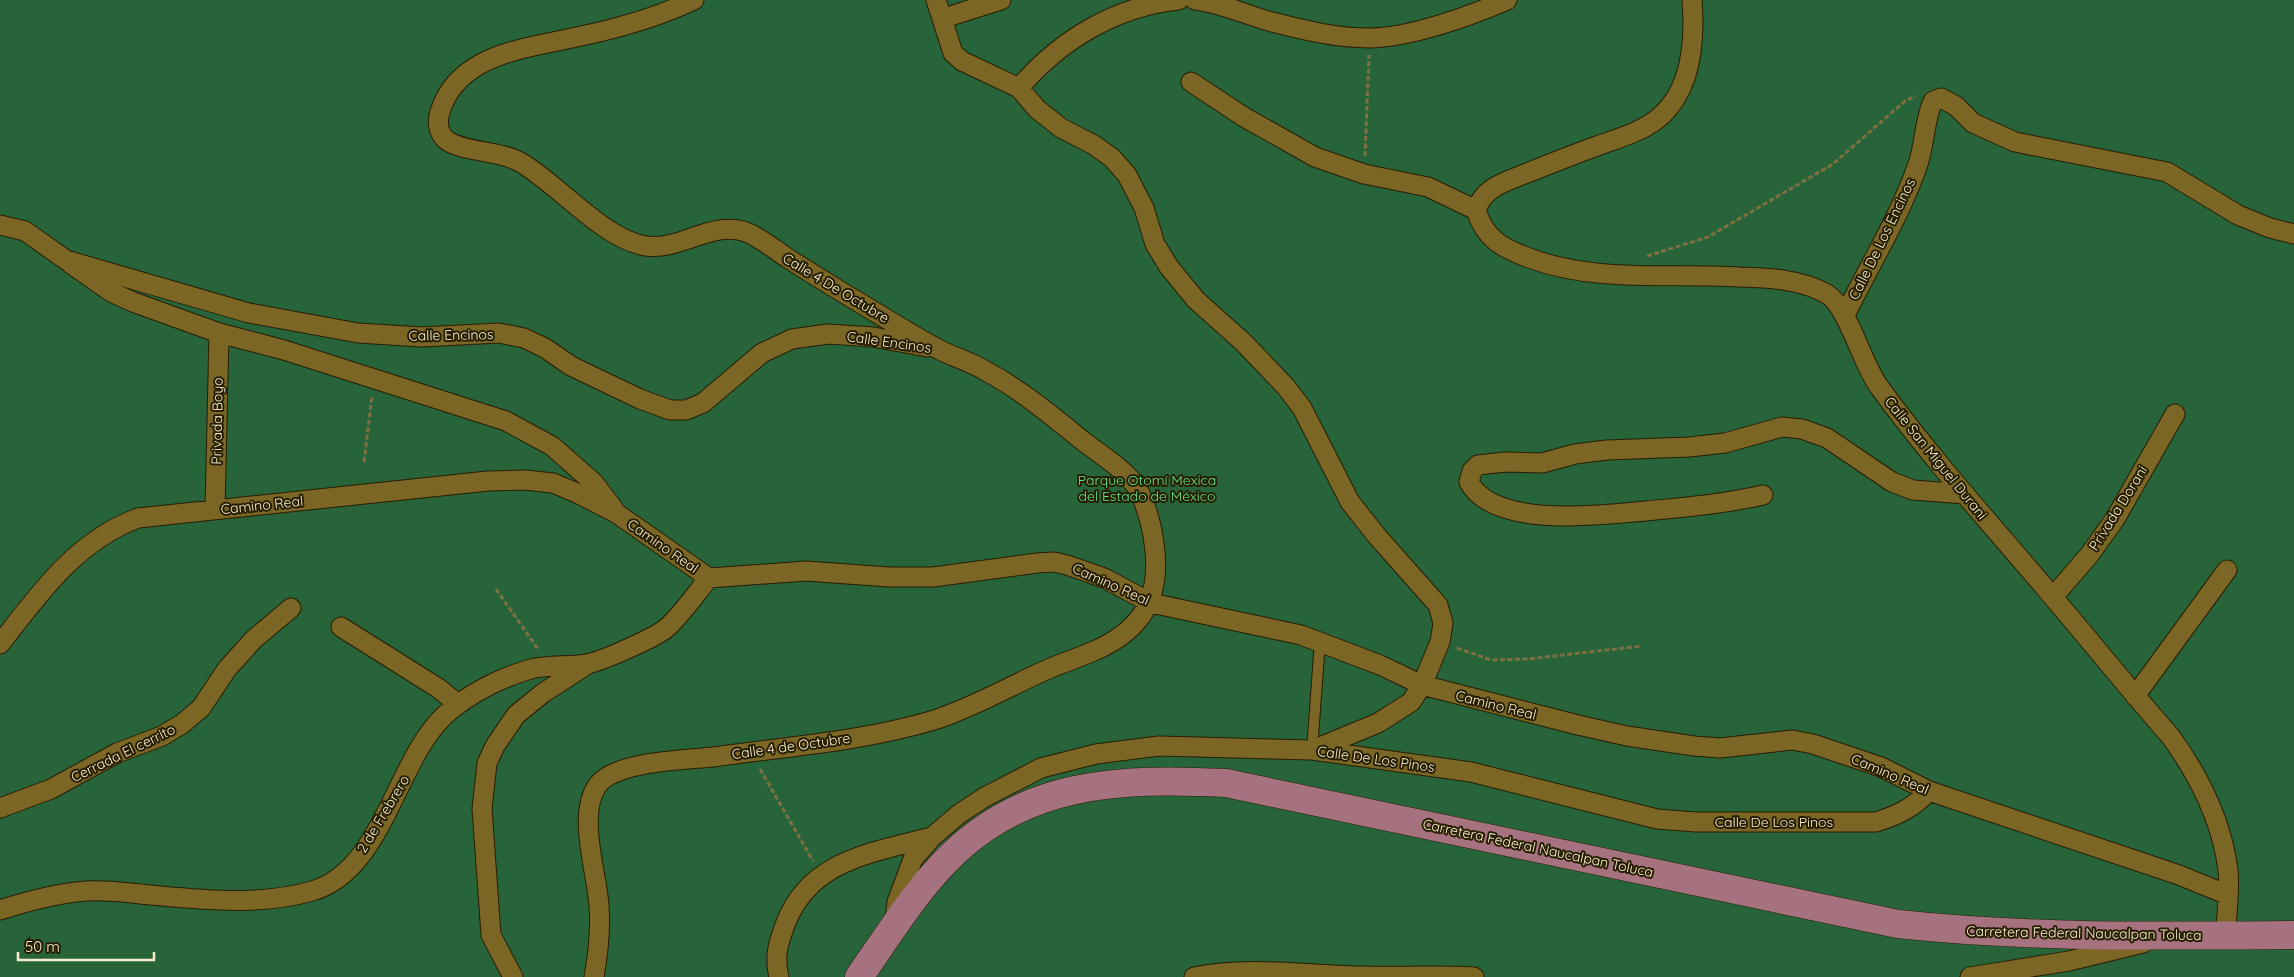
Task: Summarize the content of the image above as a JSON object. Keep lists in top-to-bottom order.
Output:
{
  "streets": {
    "main road": ["Carretera Federal Naucalpan Toluca"],
    "street": [
      "Calle De Los Encinos",
      "Calle 4 De Octubre",
      "Calle Encinos",
      "Privada Boyo",
      "Calle San Miguel Durani",
      "Camino Real",
      "Privada Dorani",
      "Calle 4 de Octubre",
      "Cerrada El cerrito",
      "Calle De Los Pinos",
      "2 de Frebrero"
    ]
  },
  "crossings": [
    ["Calle De Los Encinos", "Calle San Miguel Durani"],
    ["Calle 4 De Octubre", "Calle Encinos"],
    ["Calle 4 De Octubre", "Camino Real"],
    ["Calle 4 De Octubre", "Calle 4 de Octubre"],
    ["Privada Boyo", "Camino Real"],
    ["Calle San Miguel Durani", "Camino Real"],
    ["Calle San Miguel Durani", "Privada Dorani"],
    ["Calle San Miguel Durani", "Carretera Federal Naucalpan Toluca"],
    ["Camino Real", "Calle 4 de Octubre"],
    ["Camino Real", "Calle De Los Pinos"],
    ["Camino Real", "2 de Frebrero"],
    ["Calle De Los Pinos", "Carretera Federal Naucalpan Toluca"]
  ],
  "parks": ["Parque Otomí Mexica del Estado de México"],
  "scale_bar": "50 m"
}
